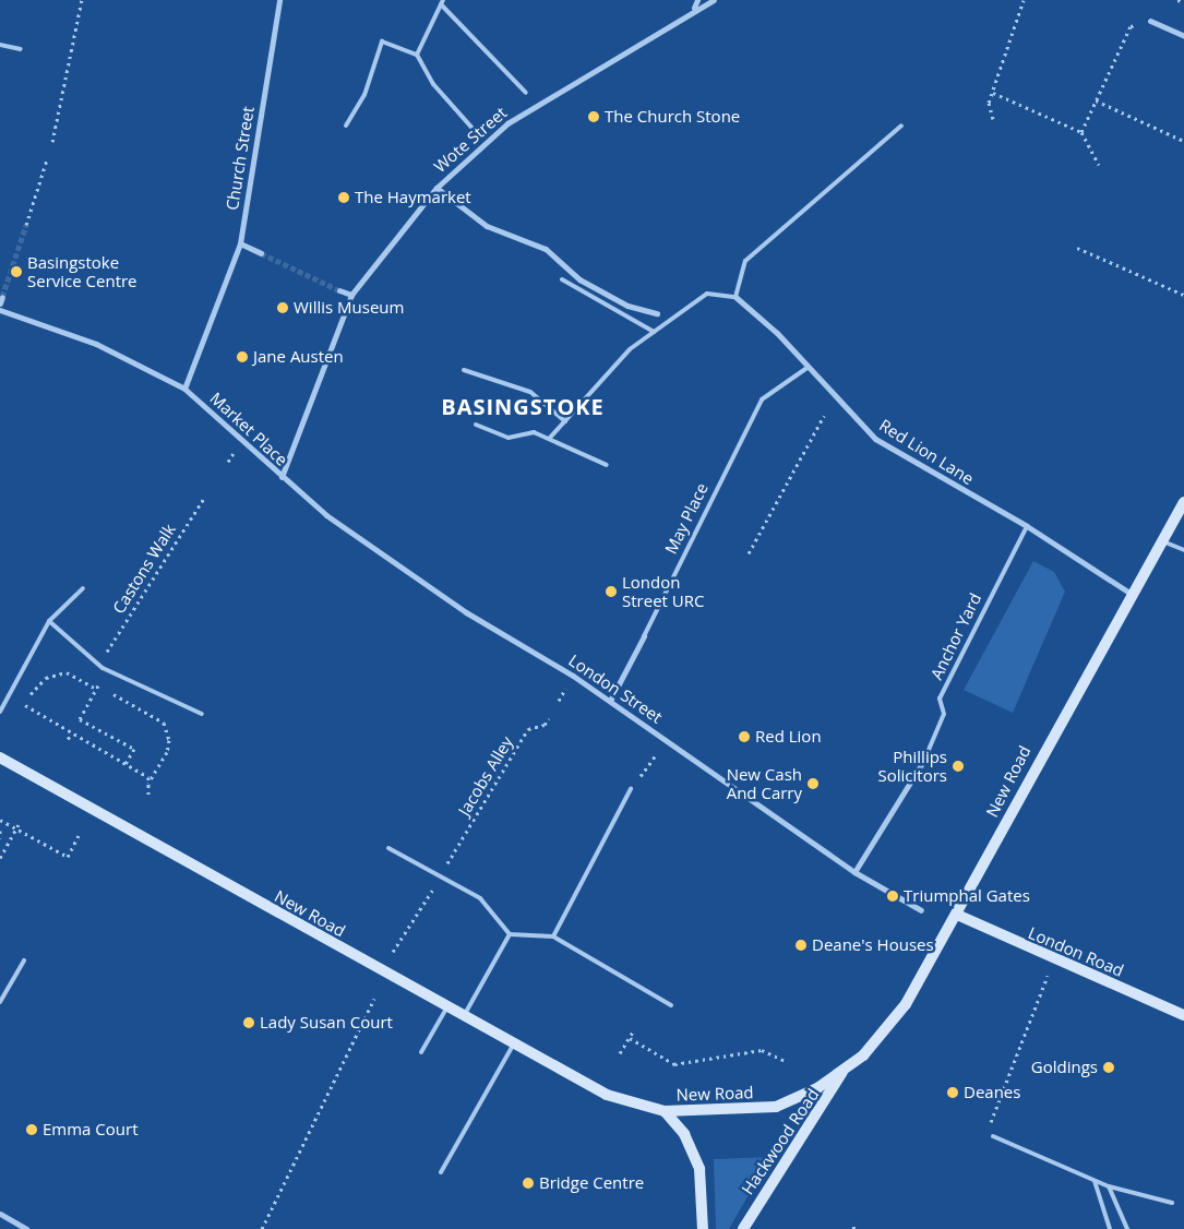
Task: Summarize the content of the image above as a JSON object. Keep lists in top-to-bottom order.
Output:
{
  "streets": {
    "street": [
      "Wote Street",
      "Church Street",
      "Market Place",
      "Red Lion Lane",
      "May Place",
      "Anchor Yard",
      "London Street",
      "New Road",
      "London Road",
      "Hackwood Road"
    ],
    "path": ["Castons Walk", "Jacobs Alley"]
  },
  "crossings": [
    ["Wote Street", "Market Place"],
    ["Church Street", "Market Place"],
    ["Market Place", "London Street"],
    ["Red Lion Lane", "May Place"],
    ["Red Lion Lane", "Anchor Yard"],
    ["Red Lion Lane", "New Road"],
    ["May Place", "London Street"],
    ["Anchor Yard", "London Street"],
    ["New Road", "London Road"],
    ["New Road", "Hackwood Road"]
  ],
  "districts": ["BASINGSTOKE"],
  "places": [
    "The Church Stone",
    "The Haymarket",
    "Basingstoke Service Centre",
    "Willis Museum",
    "Jane Austen",
    "London Street URC",
    "Red Lion",
    "Phillips Solicitors",
    "New Cash And Carry",
    "Triumphal Gates",
    "Deane's Houses",
    "Lady Susan Court",
    "Goldings",
    "Deanes",
    "Emma Court",
    "Bridge Centre"
  ]
}
